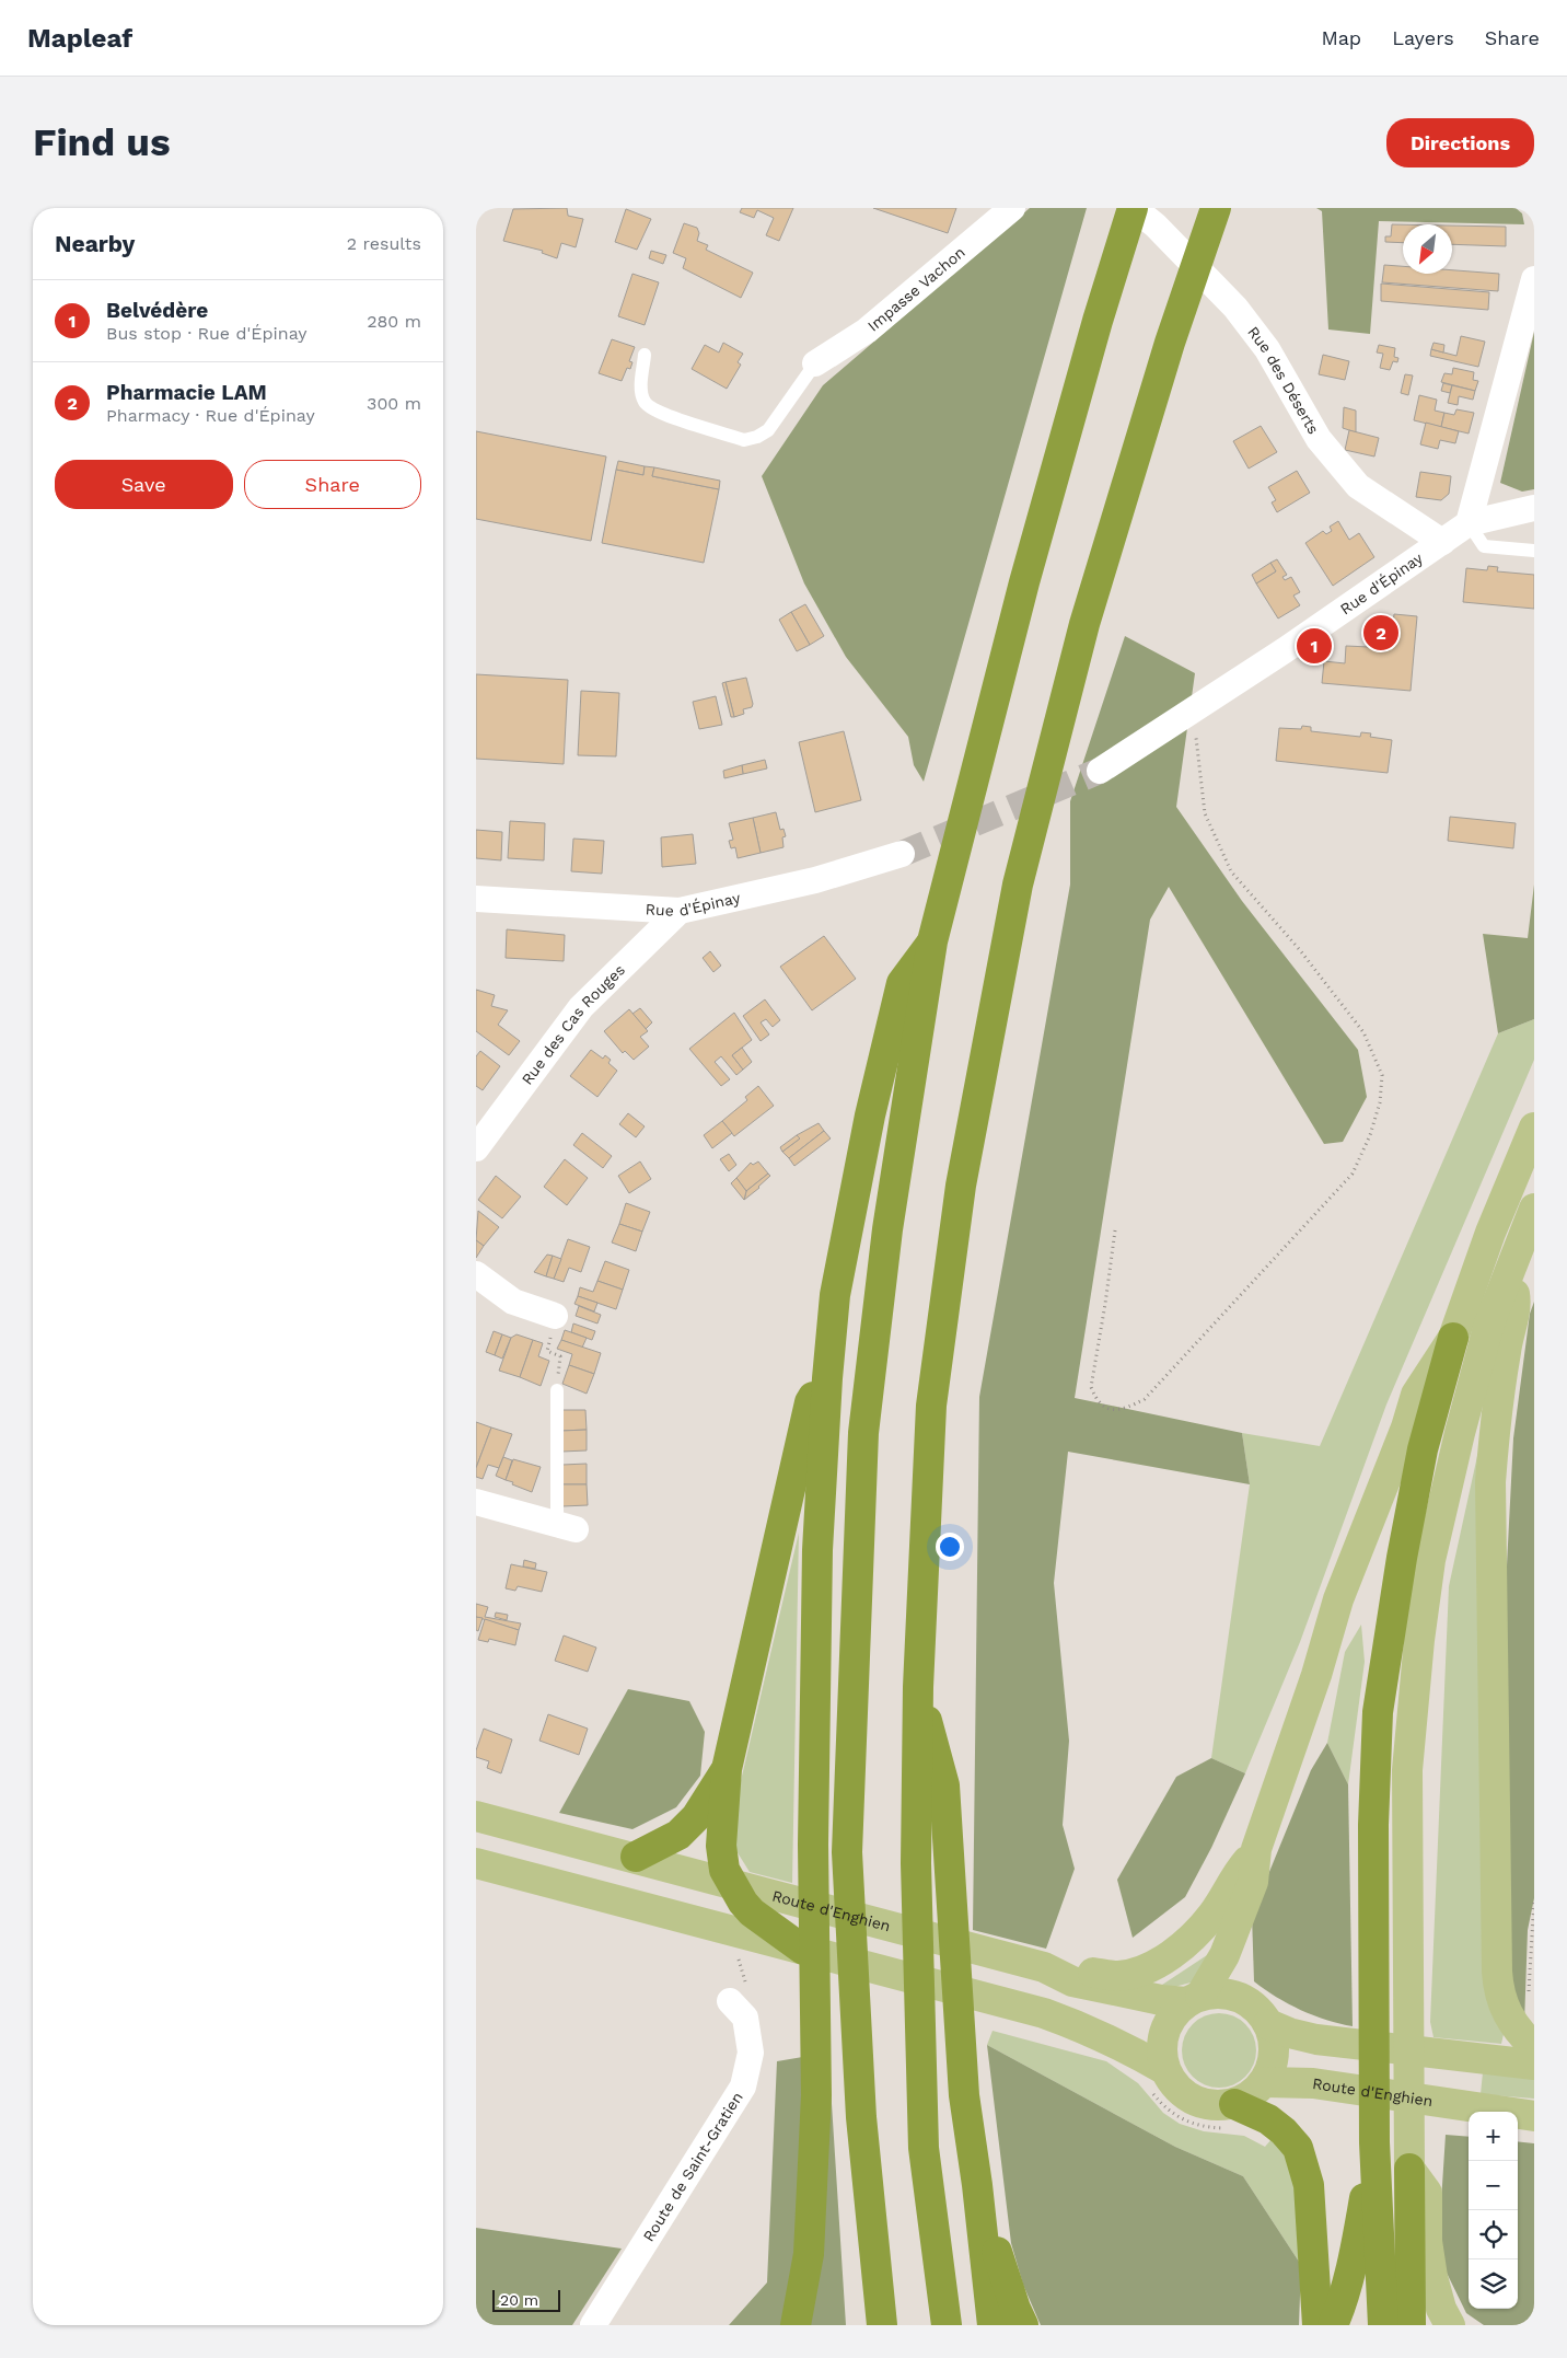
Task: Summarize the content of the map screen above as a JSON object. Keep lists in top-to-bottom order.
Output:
{
  "streets": {
    "main road": ["Route d'Enghien"],
    "street": [
      "Impasse Vachon",
      "Rue des Déserts",
      "Rue d'Épinay",
      "Rue des Cas Rouges",
      "Route de Saint-Gratien"
    ]
  },
  "crossings": [
    ["Rue des Déserts", "Rue d'Épinay"],
    ["Rue d'Épinay", "Rue des Cas Rouges"]
  ],
  "scale_bar": "20 m",
  "north": "bottom left",
  "page": {
    "header": "Mapleaf",
    "nav": ["Map", "Layers", "Share"],
    "buttons": [
      "Directions",
      ["Save", "Share"]
    ],
    "title": "Find us",
    "heading": ["Nearby", "2 results"],
    "list": [
      {
        "mark": "1",
        "name": "Belvédère",
        "note": "Bus stop · Rue d'Épinay",
        "value": "280 m"
      },
      {
        "mark": "2",
        "name": "Pharmacie LAM",
        "note": "Pharmacy · Rue d'Épinay",
        "value": "300 m"
      }
    ],
    "pins": ["2", "1"],
    "map_buttons": ["+", "−"],
    "scale": "20 m"
  }
}
